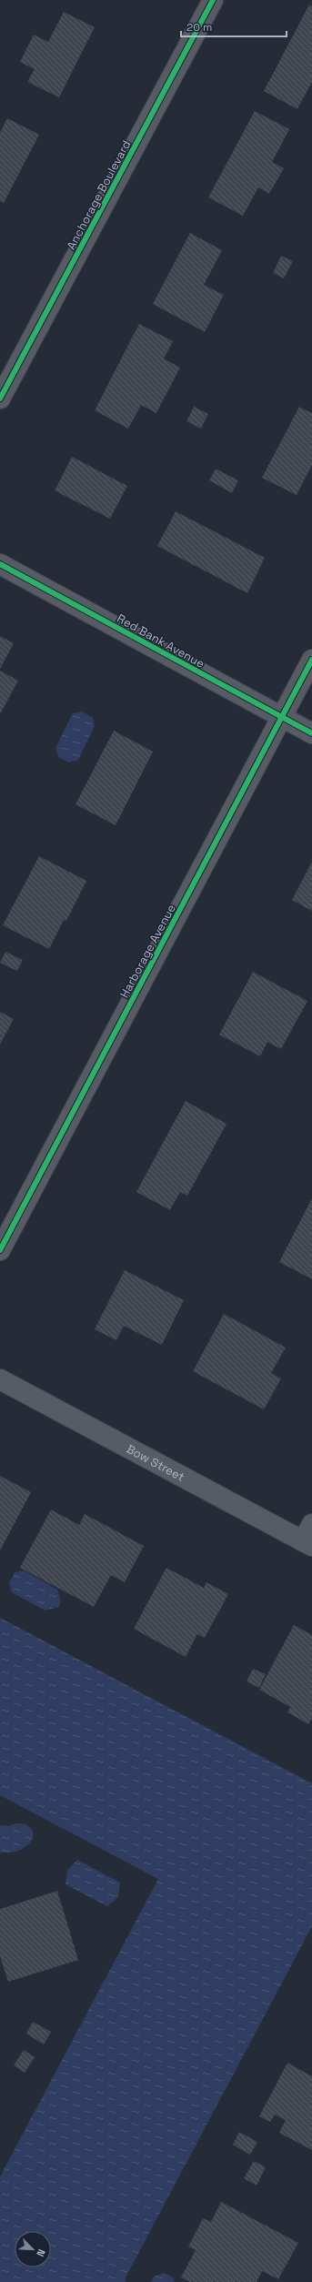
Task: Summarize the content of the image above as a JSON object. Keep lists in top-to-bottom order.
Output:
{
  "streets": {
    "street": [
      "Anchorage Boulevard",
      "Red Bank Avenue",
      "Harborage Avenue",
      "Bow Street"
    ]
  },
  "crossings": [
    ["Red Bank Avenue", "Harborage Avenue"]
  ],
  "scale_bar": "20 m",
  "north": "bottom right"
}
